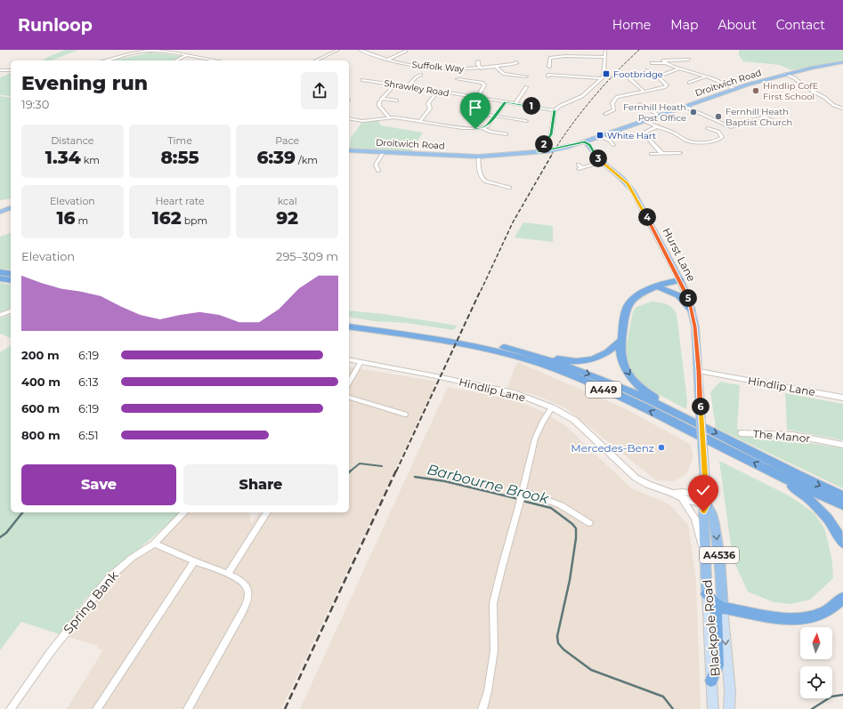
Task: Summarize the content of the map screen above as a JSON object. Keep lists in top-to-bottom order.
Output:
{
  "streets": {
    "highway": ["A449"],
    "main road": [
      "Droitwich Road",
      "Hurst Lane",
      "A4536",
      "Blackpole Road"
    ],
    "street": [
      "Suffolk Way",
      "Shrawley Road",
      "Hindlip Lane",
      "The Manor",
      "Spring Bank"
    ]
  },
  "crossings": [
    ["Droitwich Road", "Hurst Lane"],
    ["Hurst Lane", "Hindlip Lane"],
    ["Hurst Lane", "Blackpole Road"],
    ["Hindlip Lane", "Blackpole Road"]
  ],
  "water": ["Barbourne Brook"],
  "places": {
    "transit": ["Footbridge", "White Hart"],
    "other": [
      "Hindlip CofE First School",
      "Fernhill Heath Post Office",
      "Fernhill Heath Baptist Church",
      "Mercedes-Benz"
    ]
  },
  "north": "top",
  "page": {
    "header": "Runloop",
    "nav": [
      "Home",
      "Map",
      "About",
      "Contact"
    ],
    "heading": ["Evening run", "19:30"],
    "pins": [
      "1",
      "2",
      "3",
      "4",
      "5",
      "6"
    ],
    "stats": [
      ["Distance", "1.34 km"],
      ["Time", "8:55"],
      ["Pace", "6:39 /km"],
      ["Elevation", "16 m"],
      ["Heart rate", "162 bpm"],
      ["kcal", "92"]
    ],
    "chart": ["Elevation", "295–309 m"],
    "list": [
      {
        "name": "200 m",
        "note": "6:19"
      },
      {
        "name": "400 m",
        "note": "6:13"
      },
      {
        "name": "600 m",
        "note": "6:19"
      },
      {
        "name": "800 m",
        "note": "6:51"
      }
    ],
    "buttons": ["Save", "Share"]
  }
}
